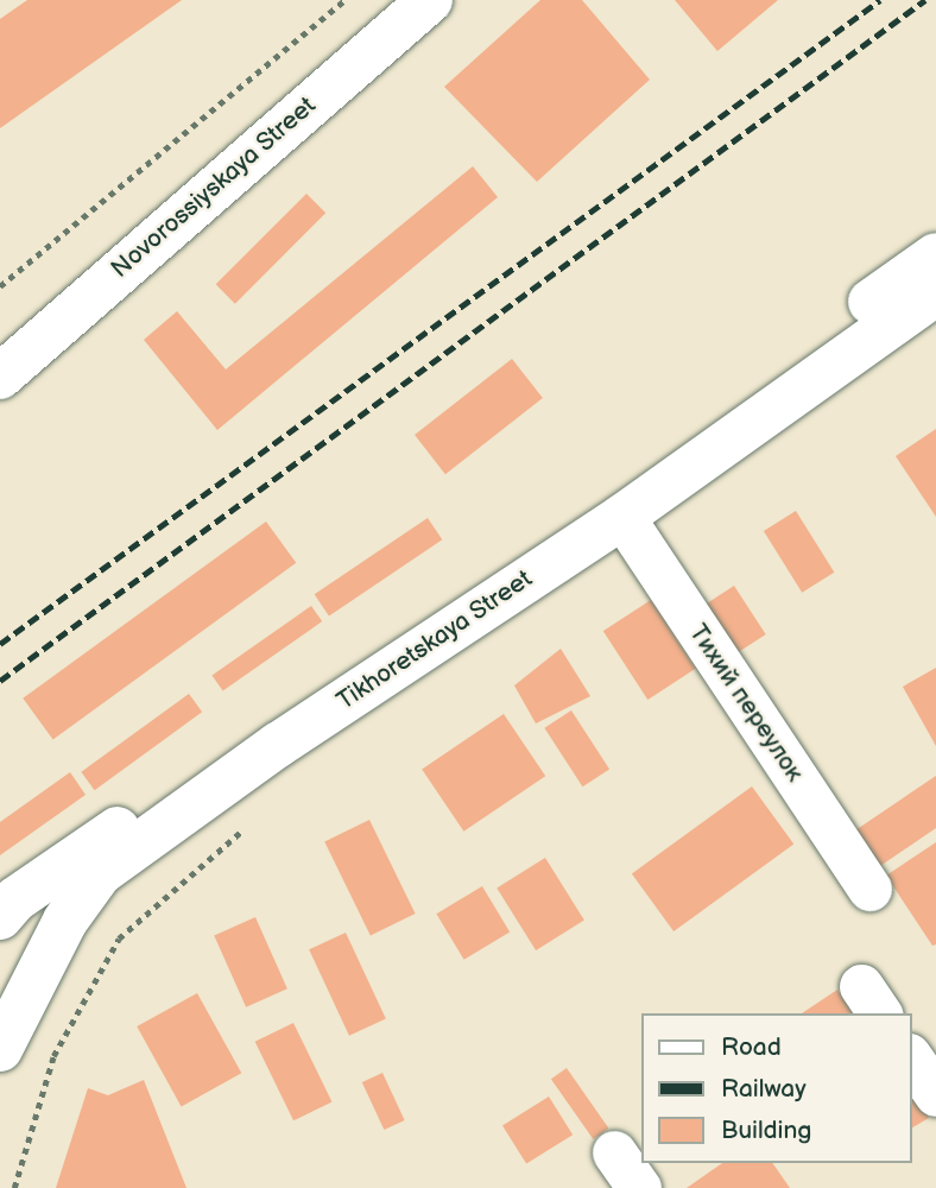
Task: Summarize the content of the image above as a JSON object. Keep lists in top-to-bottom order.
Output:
{
  "streets": {
    "main road": ["Novorossiyskaya Street", "Tikhoretskaya Street"],
    "lane": ["Тихий переулок"]
  },
  "crossings": [
    ["Tikhoretskaya Street", "Тихий переулок"]
  ],
  "legend": ["Road", "Railway", "Building"]
}
